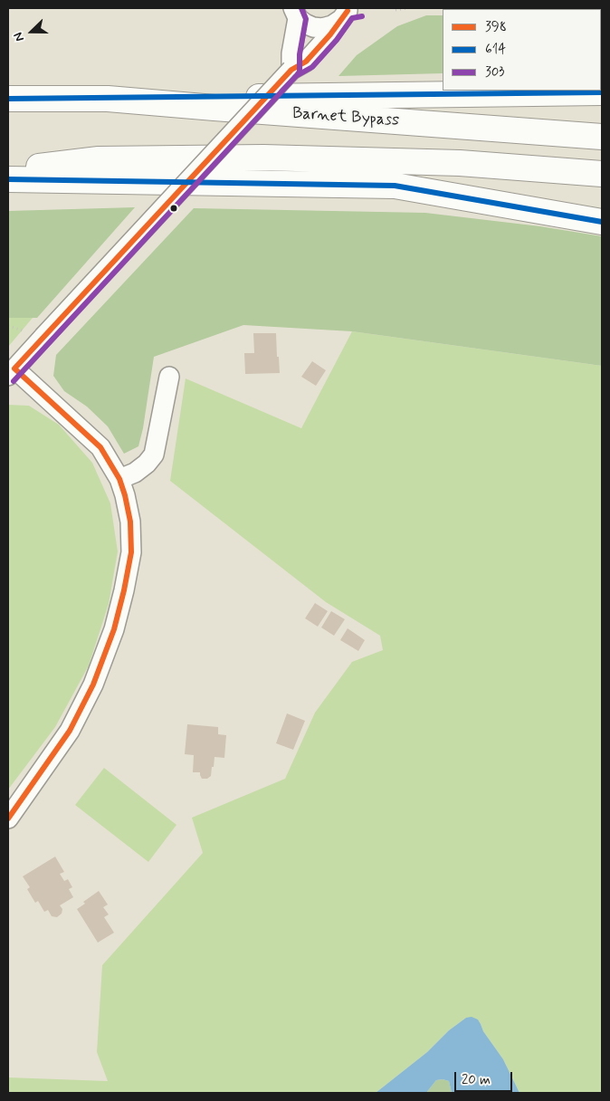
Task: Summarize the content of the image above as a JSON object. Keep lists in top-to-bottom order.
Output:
{
  "streets": {
    "highway": ["Barnet Bypass"]
  },
  "lines": ["transit line 303", "transit line 398", "transit line 614"],
  "legend": ["398", "614", "303"],
  "scale_bar": "20 m",
  "north": "left"
}
